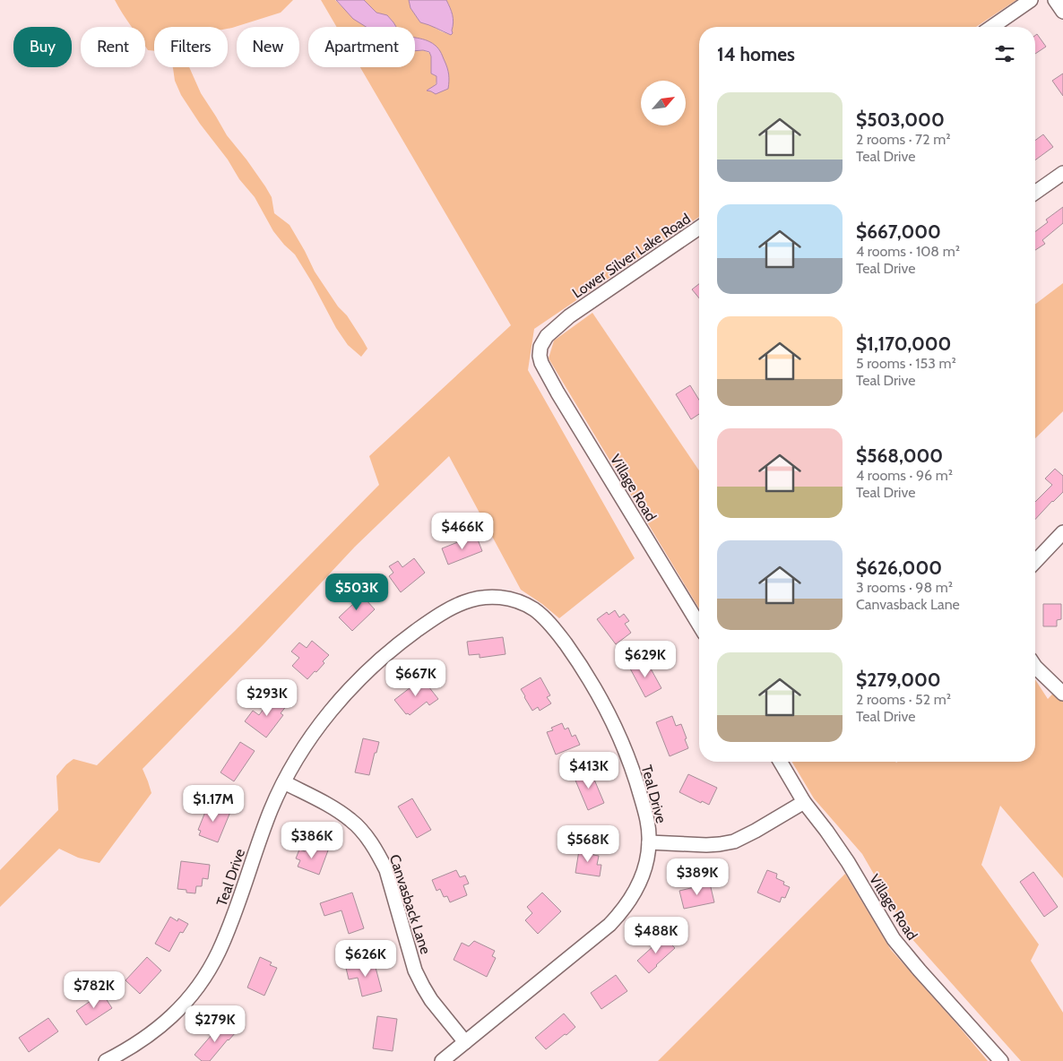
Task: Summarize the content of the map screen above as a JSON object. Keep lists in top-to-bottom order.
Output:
{
  "streets": {
    "street": [
      "Lower Silver Lake Road",
      "Village Road",
      "Teal Drive",
      "Canvasback Lane"
    ]
  },
  "crossings": [
    ["Lower Silver Lake Road", "Village Road"],
    ["Teal Drive", "Canvasback Lane"]
  ],
  "north": "top right",
  "page": {
    "chip": [
      "Buy",
      "Rent",
      "Filters",
      "New",
      "Apartment"
    ],
    "heading": "14 homes",
    "list": [
      {
        "name": "$503,000",
        "note": "2 rooms · 72 m² · Teal Drive"
      },
      {
        "name": "$667,000",
        "note": "4 rooms · 108 m² · Teal Drive"
      },
      {
        "name": "$1,170,000",
        "note": "5 rooms · 153 m² · Teal Drive"
      },
      {
        "name": "$568,000",
        "note": "4 rooms · 96 m² · Teal Drive"
      },
      {
        "name": "$626,000",
        "note": "3 rooms · 98 m² · Canvasback Lane"
      },
      {
        "name": "$279,000",
        "note": "2 rooms · 52 m² · Teal Drive"
      }
    ],
    "price": [
      "$466K",
      "$503K",
      "$629K",
      "$667K",
      "$293K",
      "$413K",
      "$1.17M",
      "$386K",
      "$568K",
      "$389K",
      "$488K",
      "$626K",
      "$782K",
      "$279K"
    ]
  }
}
